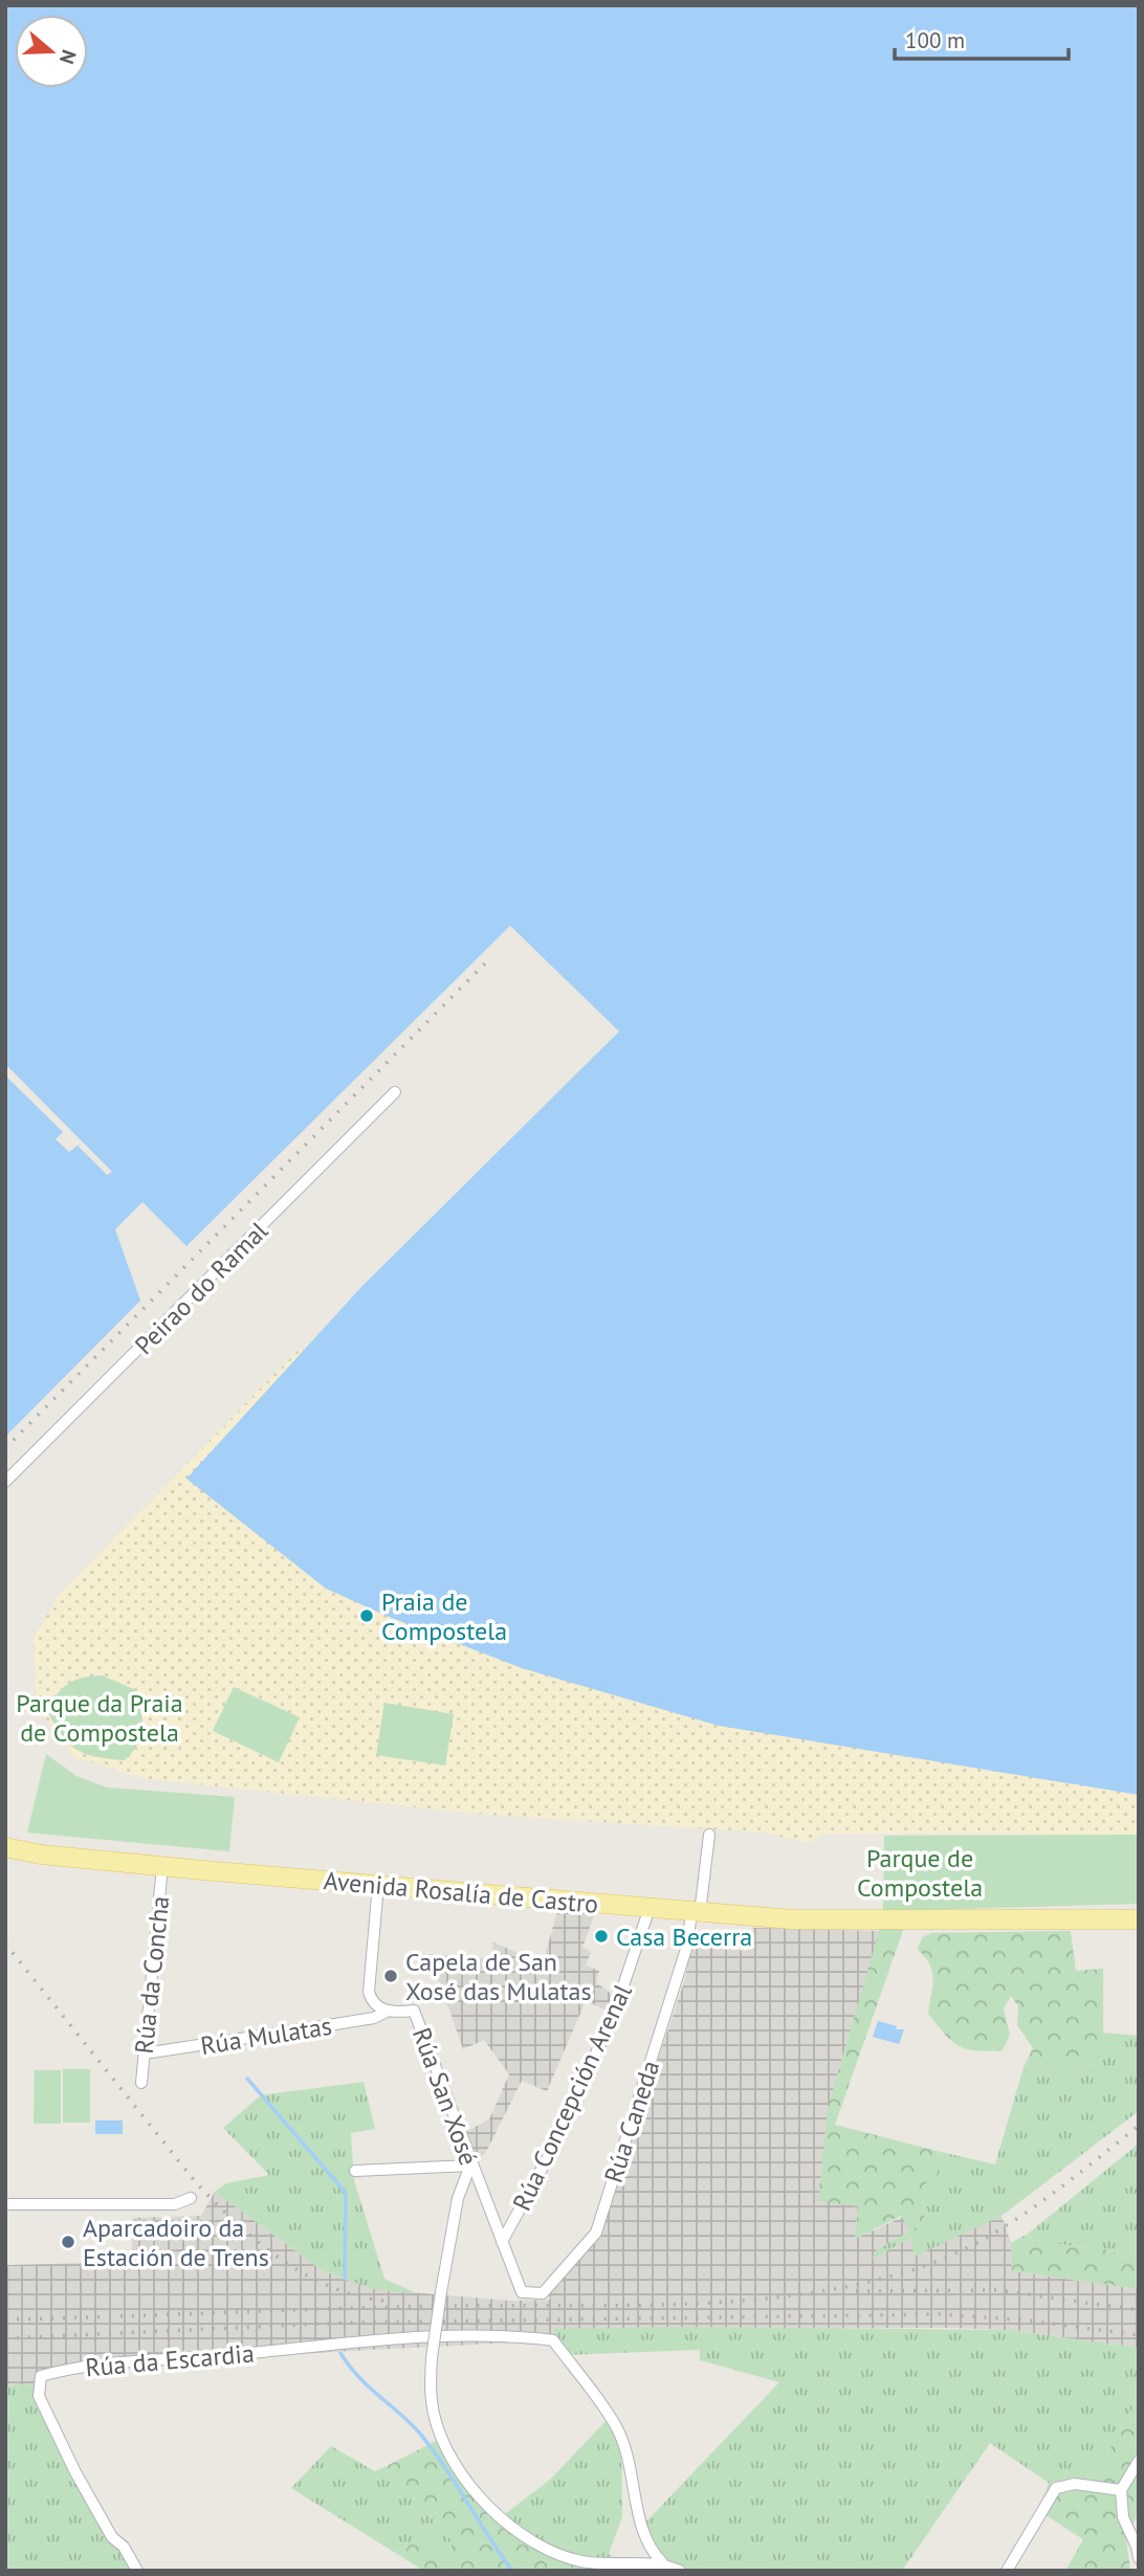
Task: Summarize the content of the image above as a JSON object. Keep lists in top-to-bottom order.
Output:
{
  "streets": {
    "main road": ["Avenida Rosalía de Castro"],
    "street": [
      "Peirao do Ramal",
      "Rúa da Concha",
      "Rúa Mulatas",
      "Rúa San Xosé",
      "Rúa Concepción Arenal",
      "Rúa Caneda",
      "Rúa da Escardia"
    ]
  },
  "crossings": [
    ["Avenida Rosalía de Castro", "Rúa da Concha"],
    ["Avenida Rosalía de Castro", "Rúa San Xosé"],
    ["Avenida Rosalía de Castro", "Rúa Concepción Arenal"],
    ["Avenida Rosalía de Castro", "Rúa Caneda"],
    ["Rúa da Concha", "Rúa Mulatas"],
    ["Rúa Mulatas", "Rúa San Xosé"],
    ["Rúa San Xosé", "Rúa Concepción Arenal"],
    ["Rúa San Xosé", "Rúa Caneda"]
  ],
  "parks": ["Parque da Praia de Compostela", "Parque de Compostela"],
  "places": [
    "Praia de Compostela",
    "Casa Becerra",
    "Capela de San Xosé das Mulatas",
    "Aparcadoiro da Estación de Trens"
  ],
  "scale_bar": "100 m",
  "north": "right"
}
